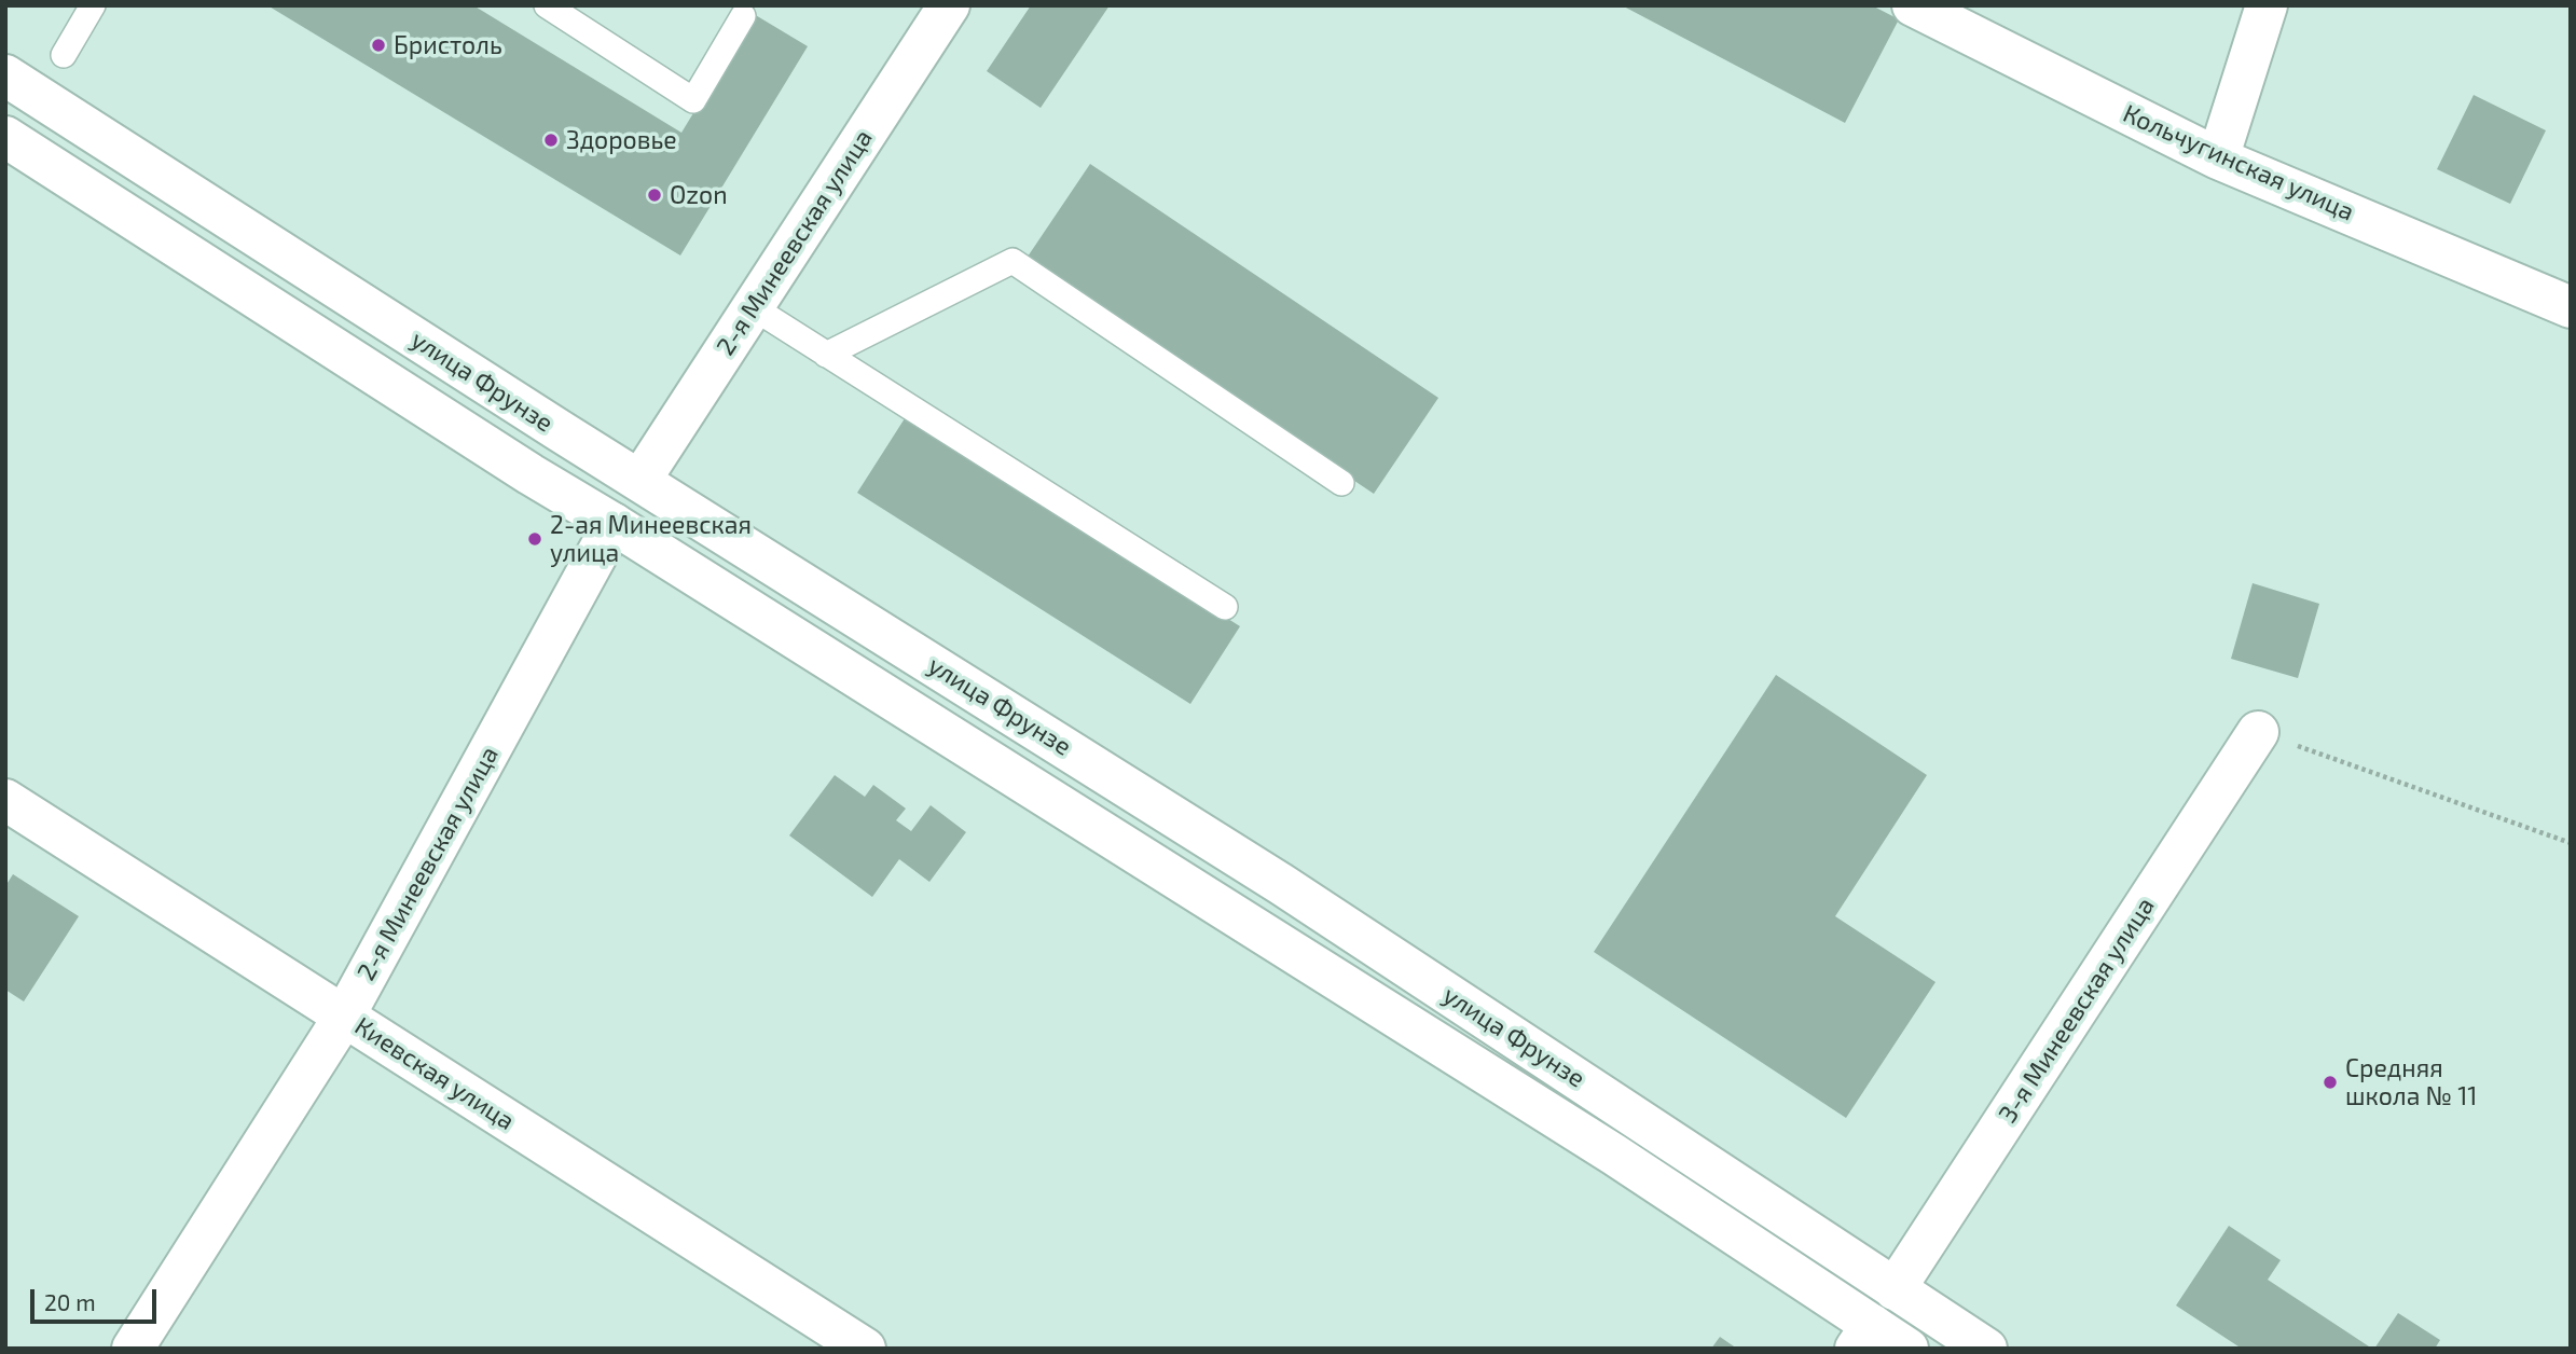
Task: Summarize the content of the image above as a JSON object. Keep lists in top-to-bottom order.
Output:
{
  "streets": {
    "main road": [
      "Кольчугинская улица",
      "2-я Минеевская улица",
      "улица Фрунзе",
      "3-я Минеевская улица",
      "Киевская улица"
    ]
  },
  "crossings": [
    ["2-я Минеевская улица", "улица Фрунзе"],
    ["2-я Минеевская улица", "Киевская улица"],
    ["улица Фрунзе", "3-я Минеевская улица"]
  ],
  "places": [
    "Бристоль",
    "Здоровье",
    "Ozon",
    "2-ая Минеевская улица",
    "Средняя школа № 11"
  ],
  "scale_bar": "20 m"
}
